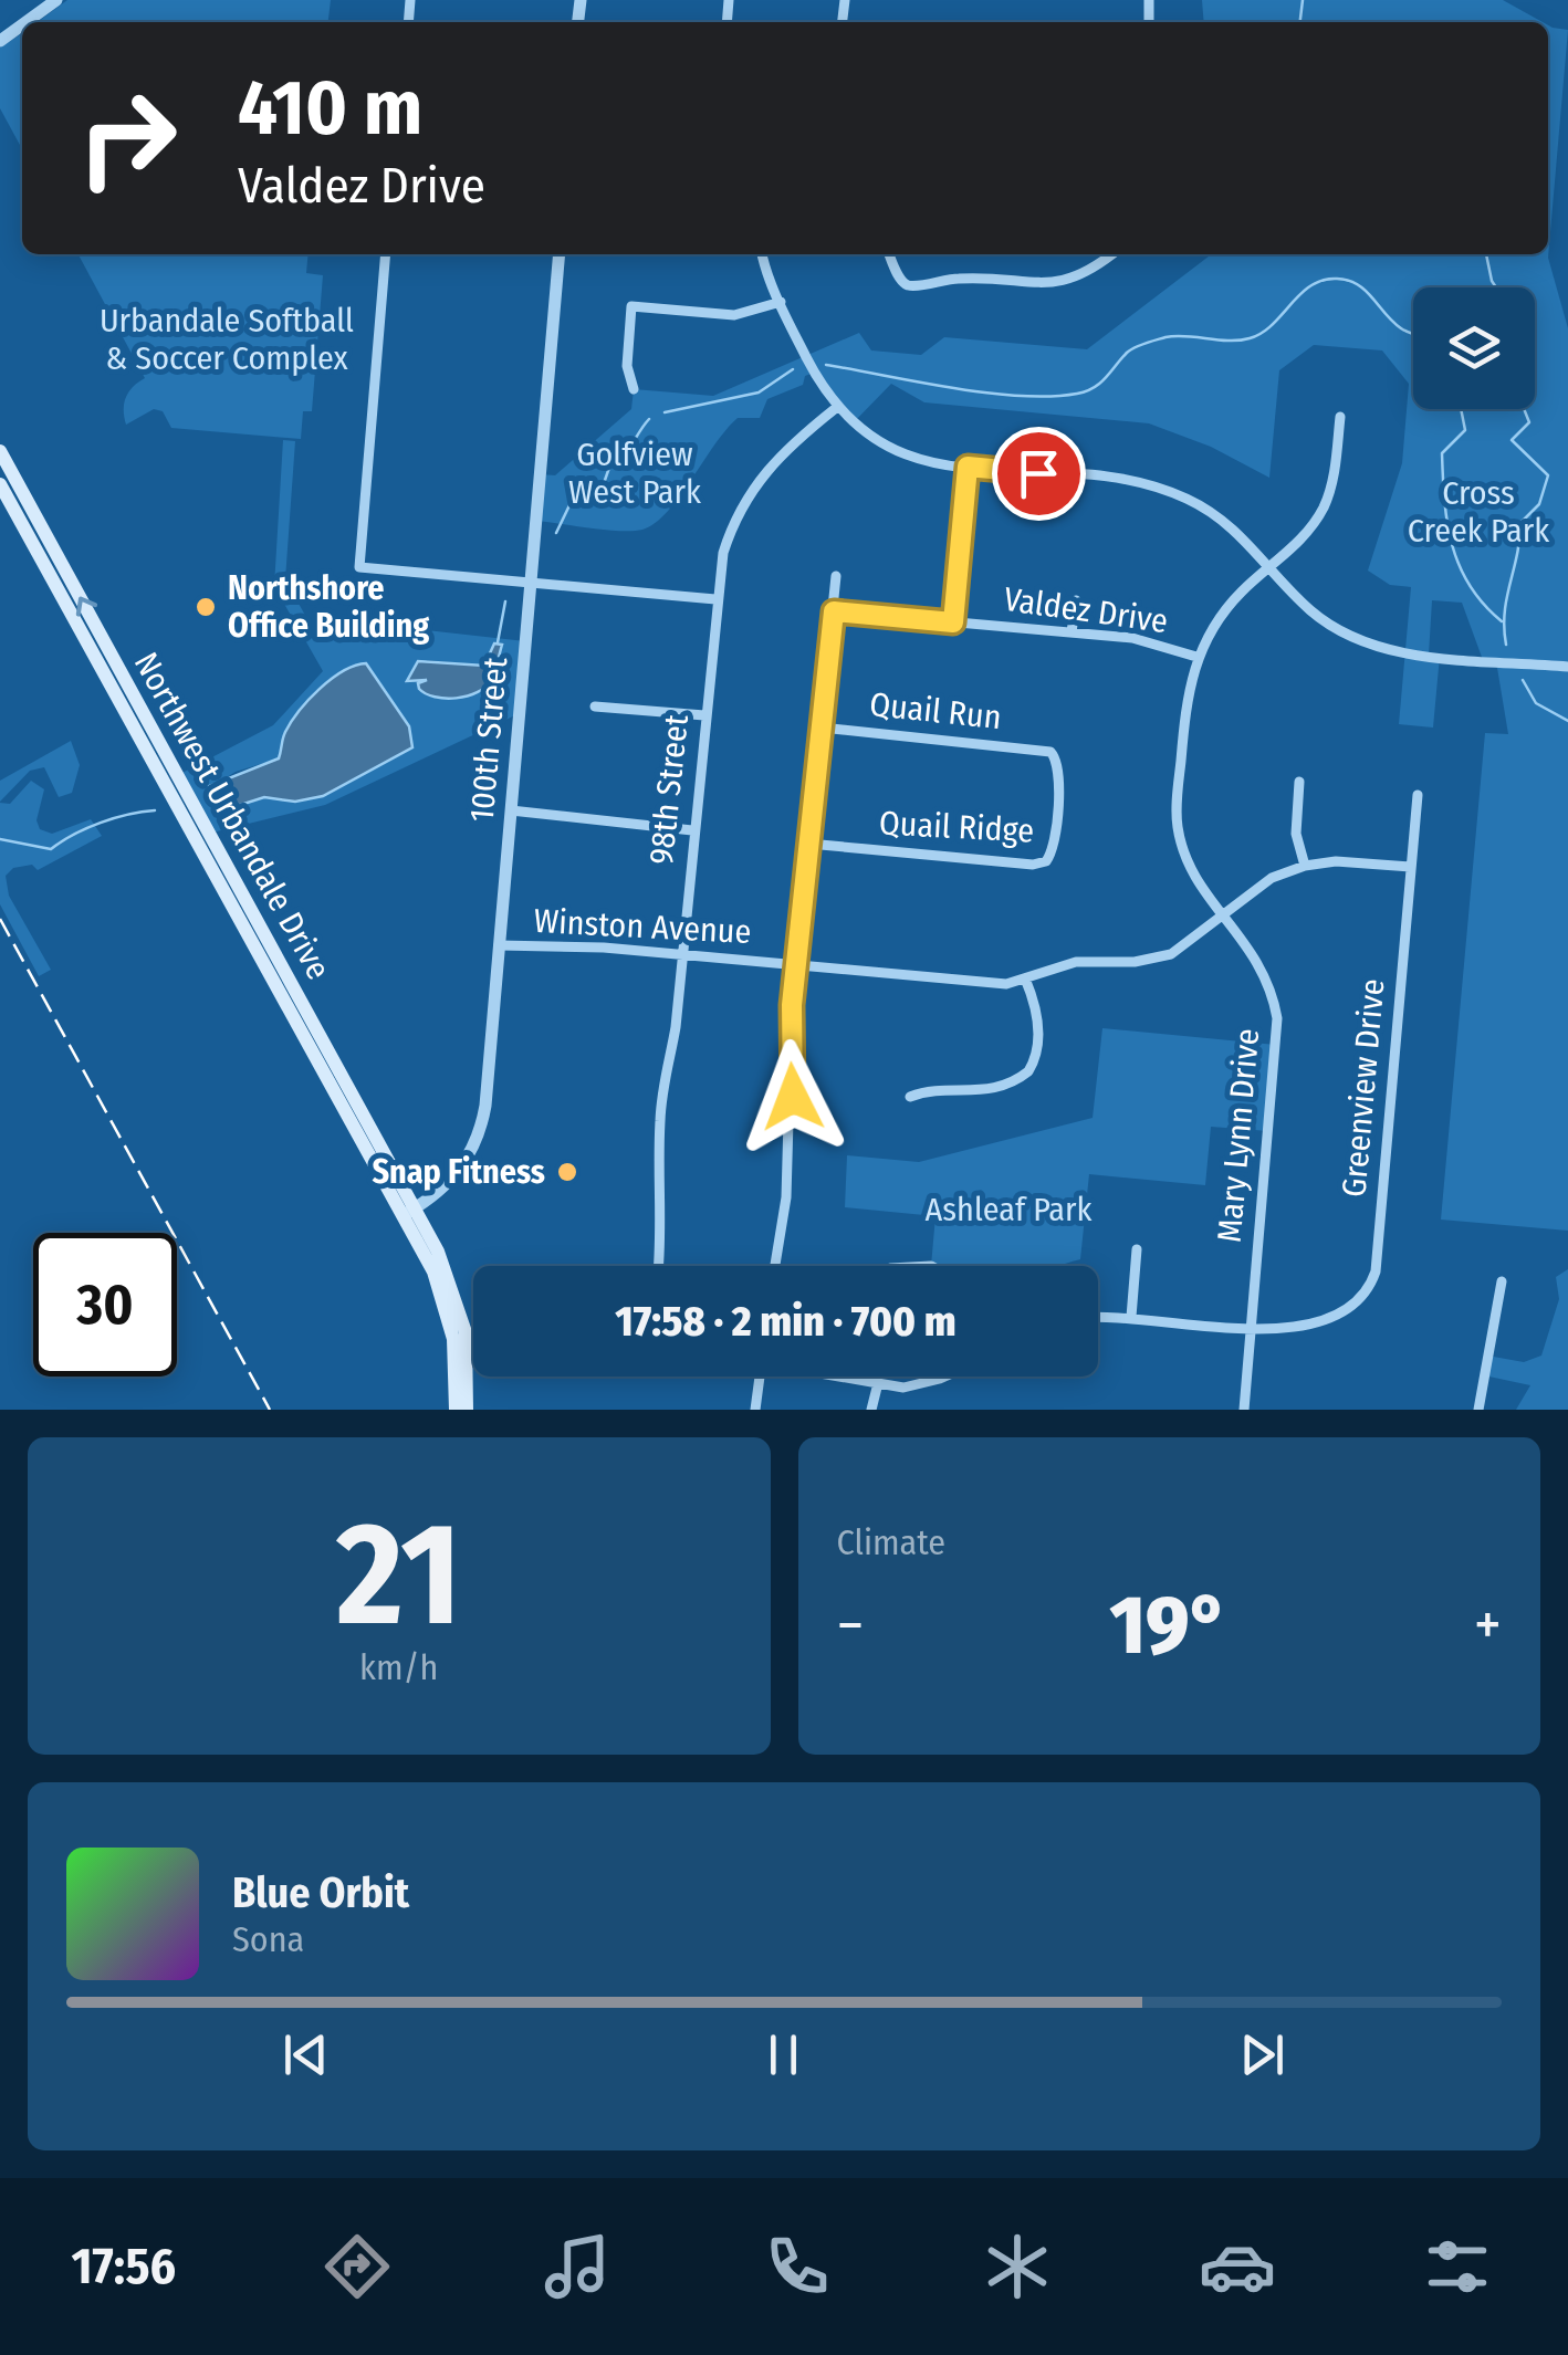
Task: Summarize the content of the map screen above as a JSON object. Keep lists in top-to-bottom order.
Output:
{
  "streets": {
    "main road": ["Northwest Urbandale Drive"],
    "street": [
      "Valdez Drive",
      "Quail Run",
      "100th Street",
      "98th Street",
      "Quail Ridge",
      "Winston Avenue",
      "Greenview Drive",
      "Mary Lynn Drive"
    ]
  },
  "crossings": [
    ["Valdez Drive", "Mary Lynn Drive"],
    ["Quail Run", "Quail Ridge"],
    ["100th Street", "Northwest Urbandale Drive"],
    ["100th Street", "Winston Avenue"],
    ["98th Street", "Winston Avenue"],
    ["Winston Avenue", "Greenview Drive"],
    ["Winston Avenue", "Mary Lynn Drive"],
    ["Greenview Drive", "Mary Lynn Drive"]
  ],
  "parks": [
    "Urbandale Softball & Soccer Complex",
    "Golfview West Park",
    "Cross Creek Park",
    "Ashleaf Park"
  ],
  "places": ["Northshore Office Building", "Snap Fitness"],
  "page": {
    "turn": ["410 m", "Valdez Drive"],
    "limit": "30",
    "trip": "17:58 · 2 min · 700 m",
    "tile": [
      ["21", "km/h"],
      "Climate"
    ],
    "heat": ["−", "19°", "+"],
    "song": ["Blue Orbit", "Sona"],
    "tabs": "17:56"
  }
}
